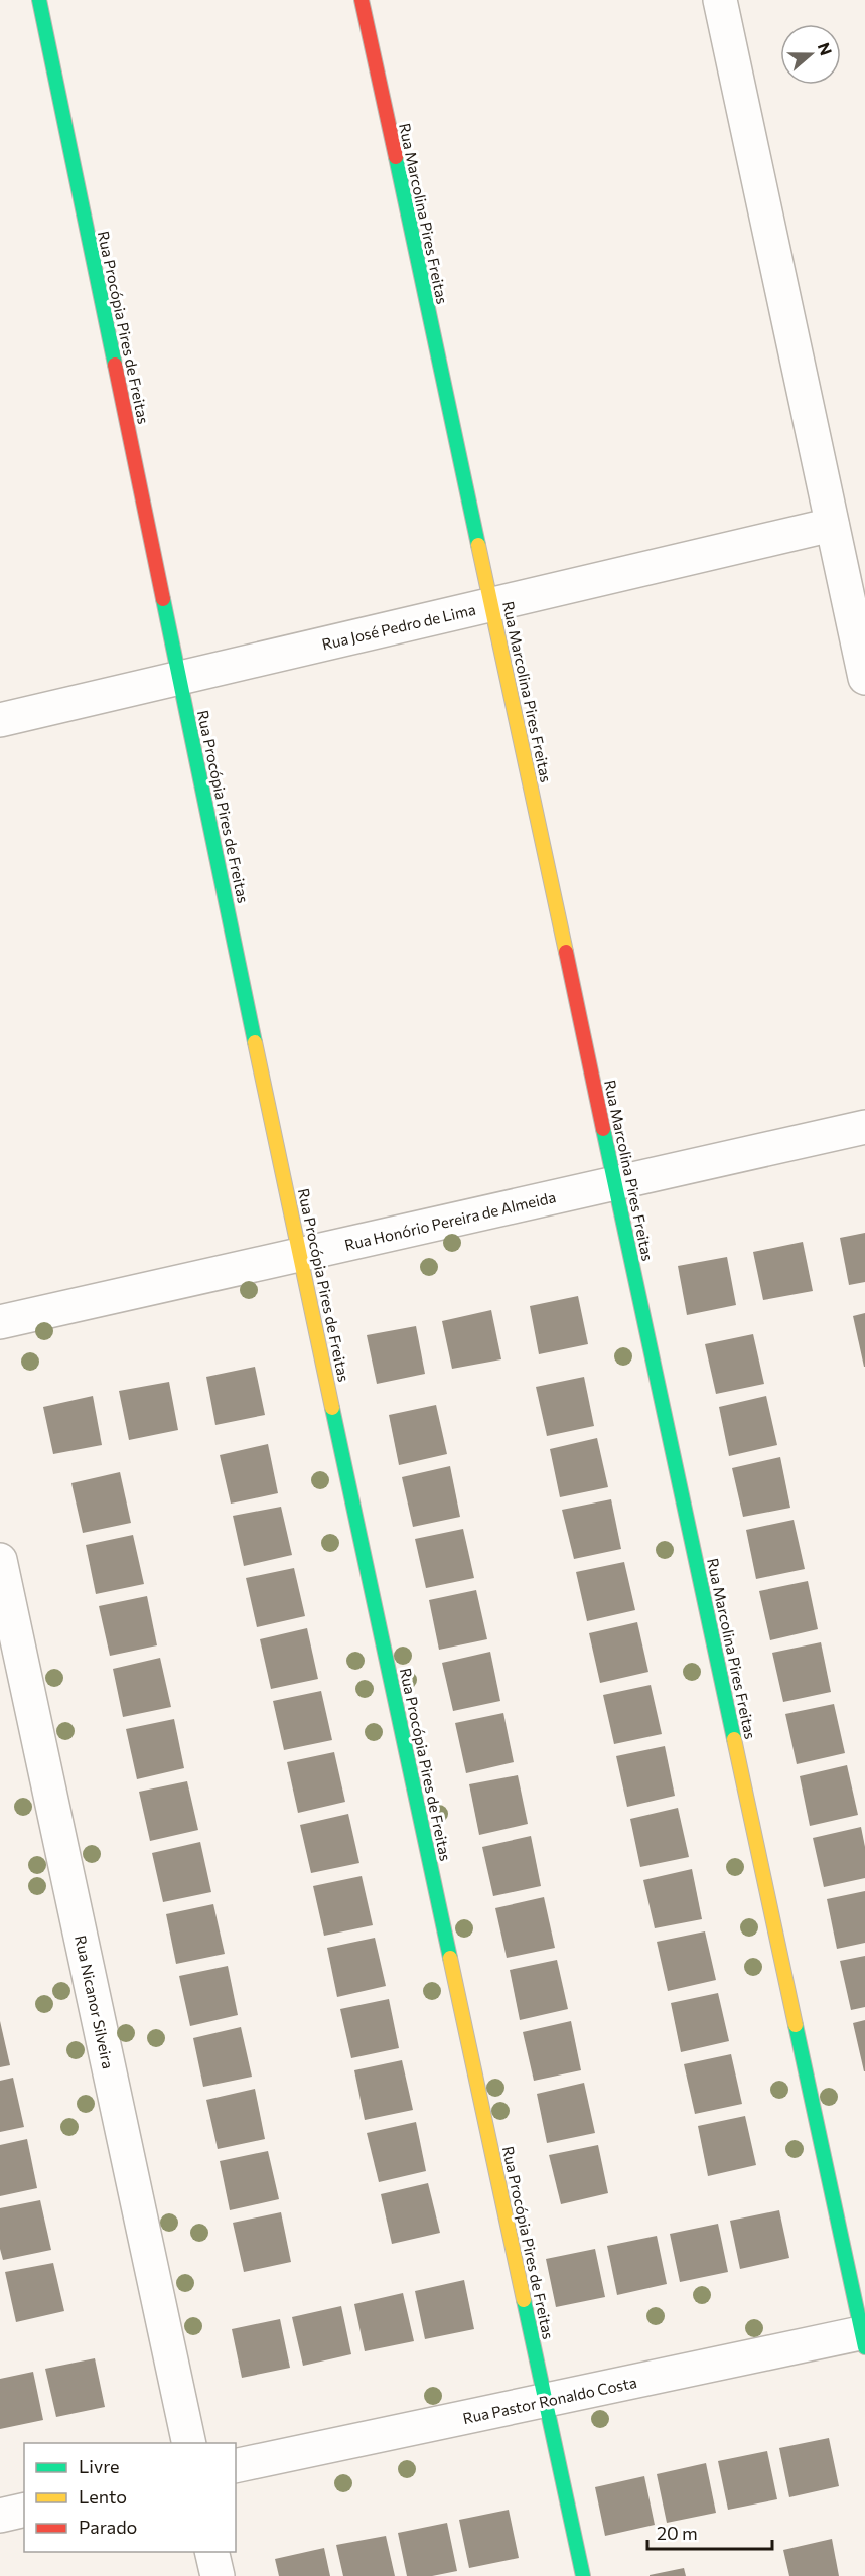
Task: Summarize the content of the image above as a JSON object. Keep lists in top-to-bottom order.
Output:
{
  "streets": {
    "street": [
      "Rua Marcolina Pires Freitas",
      "Rua Procópia Pires de Freitas",
      "Rua José Pedro de Lima",
      "Rua Honório Pereira de Almeida",
      "Rua Nicanor Silveira",
      "Rua Pastor Ronaldo Costa"
    ]
  },
  "crossings": [
    ["Rua Marcolina Pires Freitas", "Rua José Pedro de Lima"],
    ["Rua Marcolina Pires Freitas", "Rua Honório Pereira de Almeida"],
    ["Rua Marcolina Pires Freitas", "Rua Pastor Ronaldo Costa"],
    ["Rua Procópia Pires de Freitas", "Rua José Pedro de Lima"],
    ["Rua Procópia Pires de Freitas", "Rua Honório Pereira de Almeida"],
    ["Rua Procópia Pires de Freitas", "Rua Pastor Ronaldo Costa"]
  ],
  "legend": ["Livre", "Lento", "Parado"],
  "scale_bar": "20 m",
  "north": "right"
}
